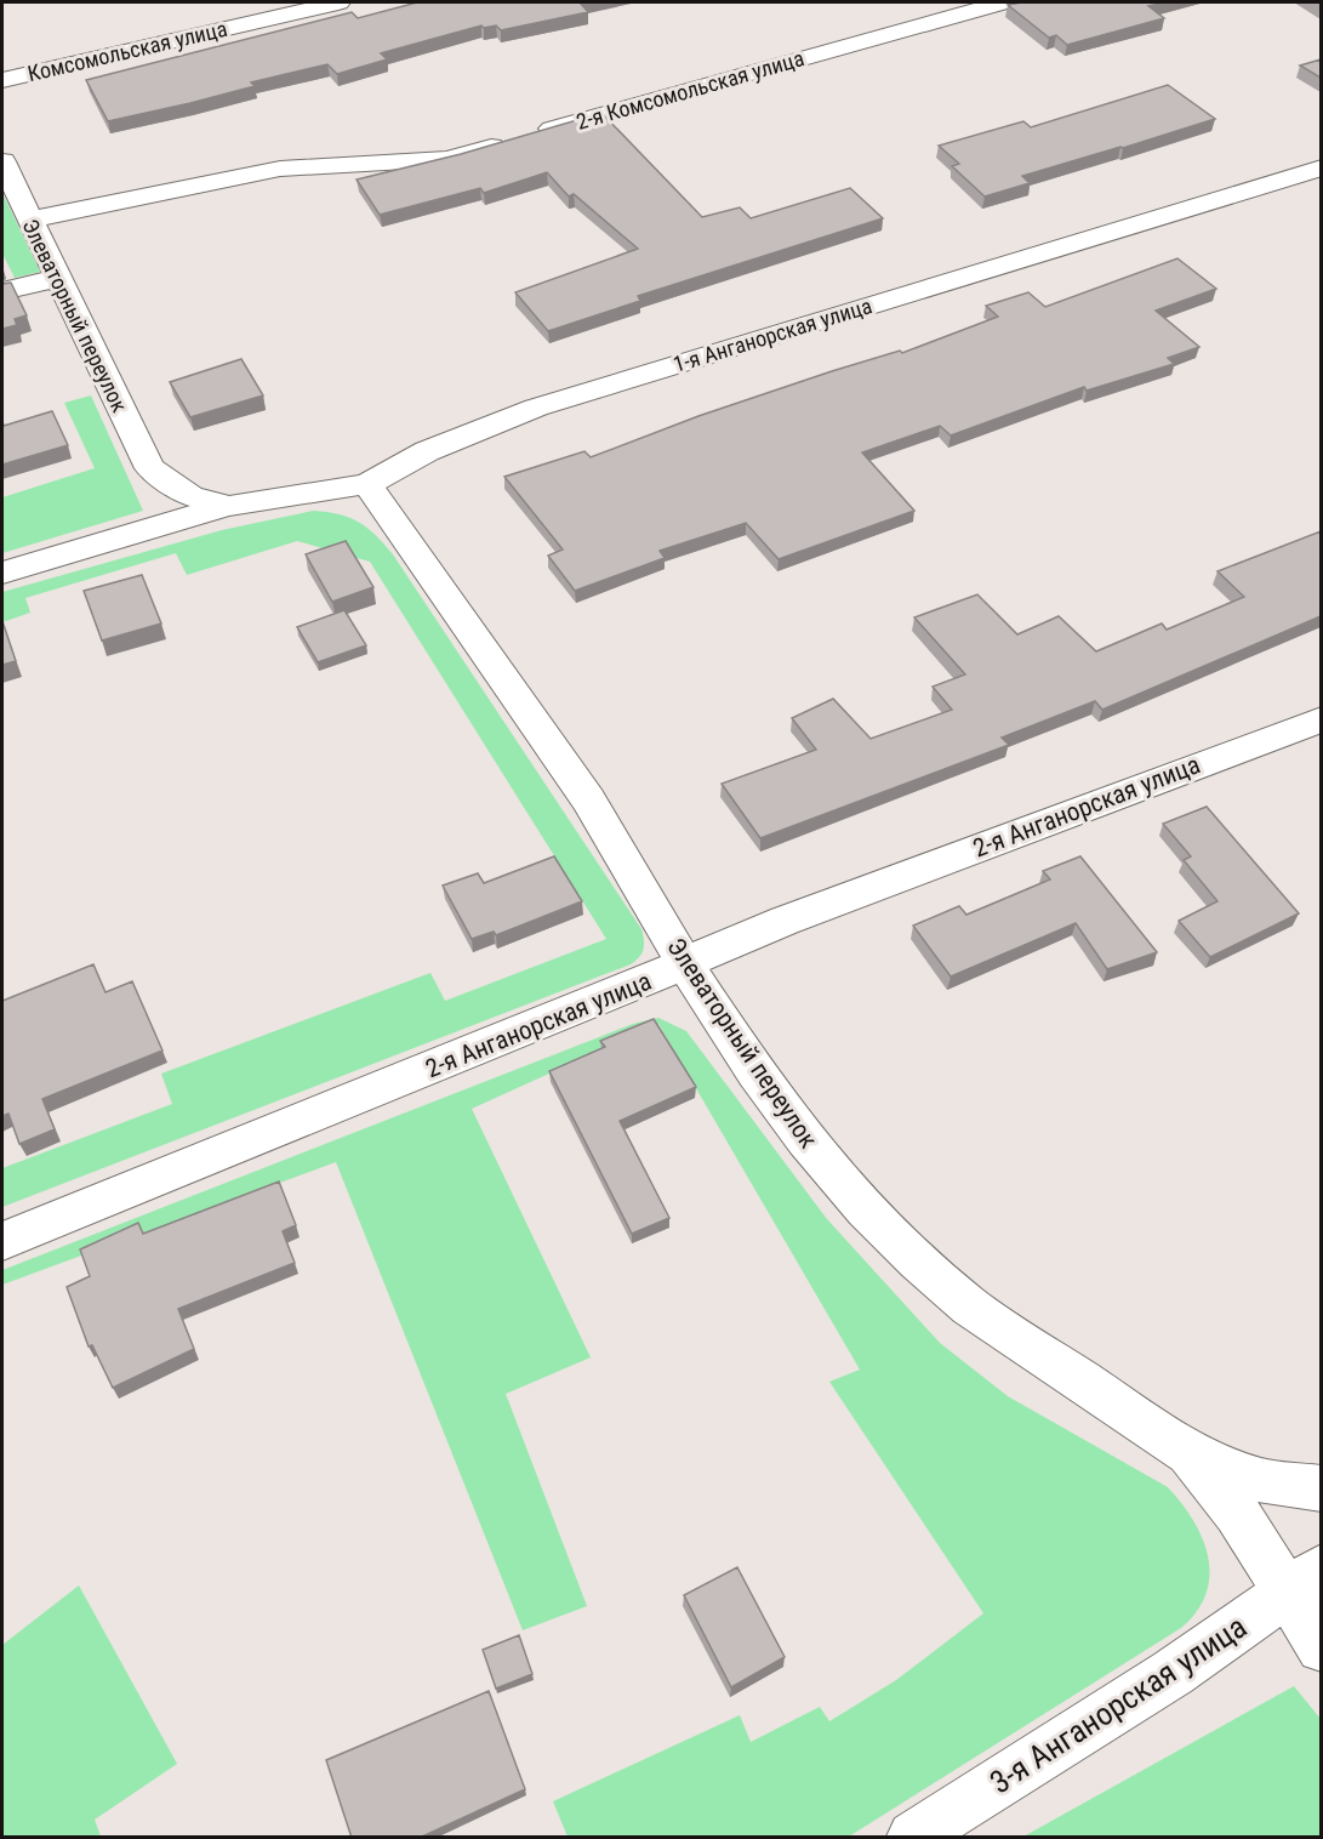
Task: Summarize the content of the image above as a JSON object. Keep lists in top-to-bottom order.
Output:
{
  "streets": {
    "street": [
      "Комсомольская улица",
      "2-я Комсомольская улица",
      "Элеваторный переулок",
      "1-я Анганорская улица",
      "2-я Анганорская улица",
      "3-я Анганорская улица"
    ]
  },
  "crossings": [
    ["2-я Комсомольская улица", "Элеваторный переулок"],
    ["Элеваторный переулок", "1-я Анганорская улица"],
    ["Элеваторный переулок", "2-я Анганорская улица"],
    ["Элеваторный переулок", "3-я Анганорская улица"]
  ]
}
